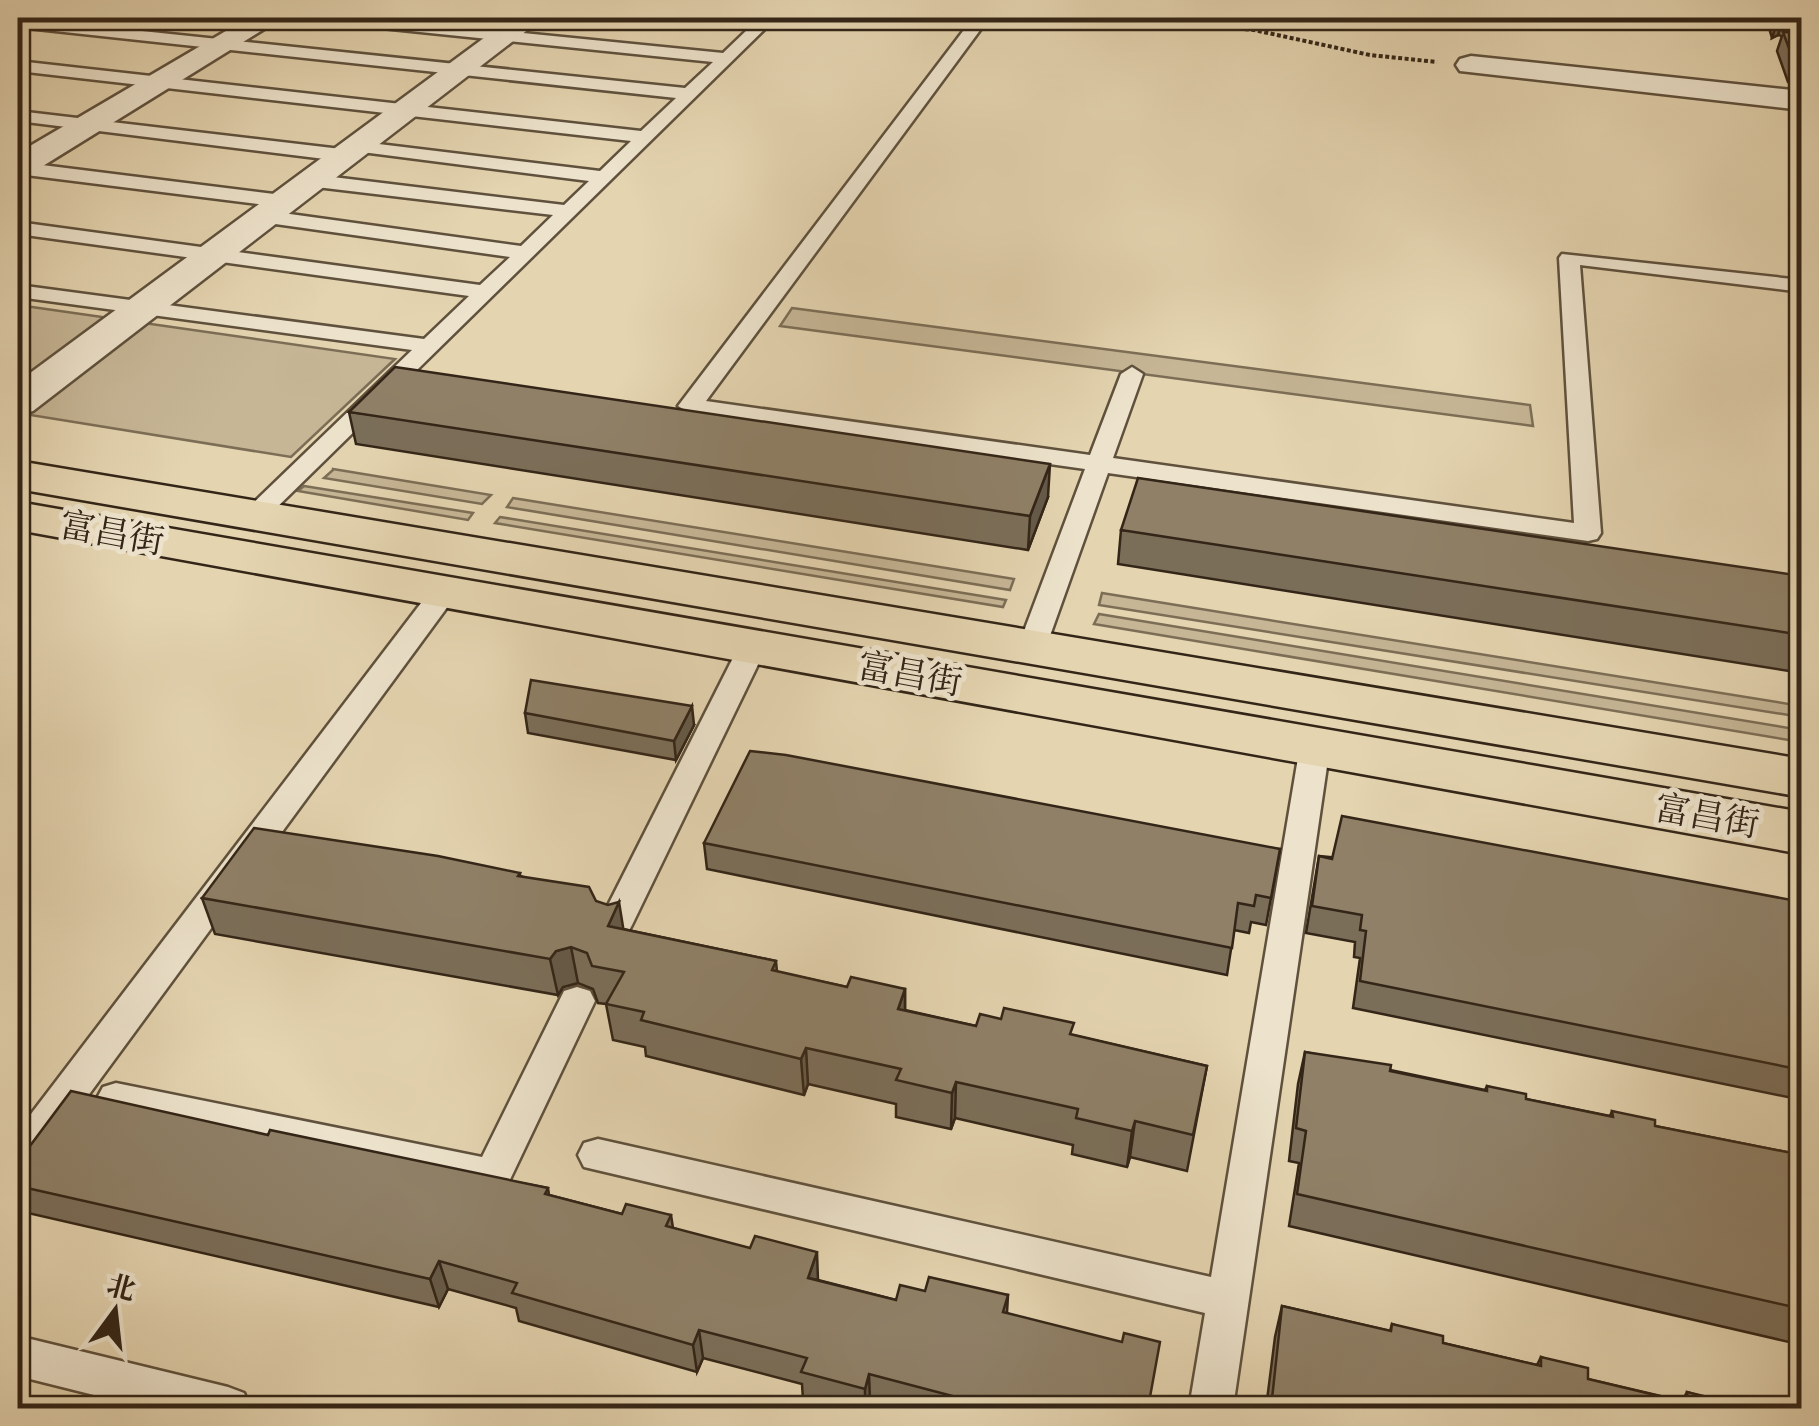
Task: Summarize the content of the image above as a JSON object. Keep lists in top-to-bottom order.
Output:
{
  "streets": {
    "main road": ["富昌街"]
  },
  "north": "top"
}
